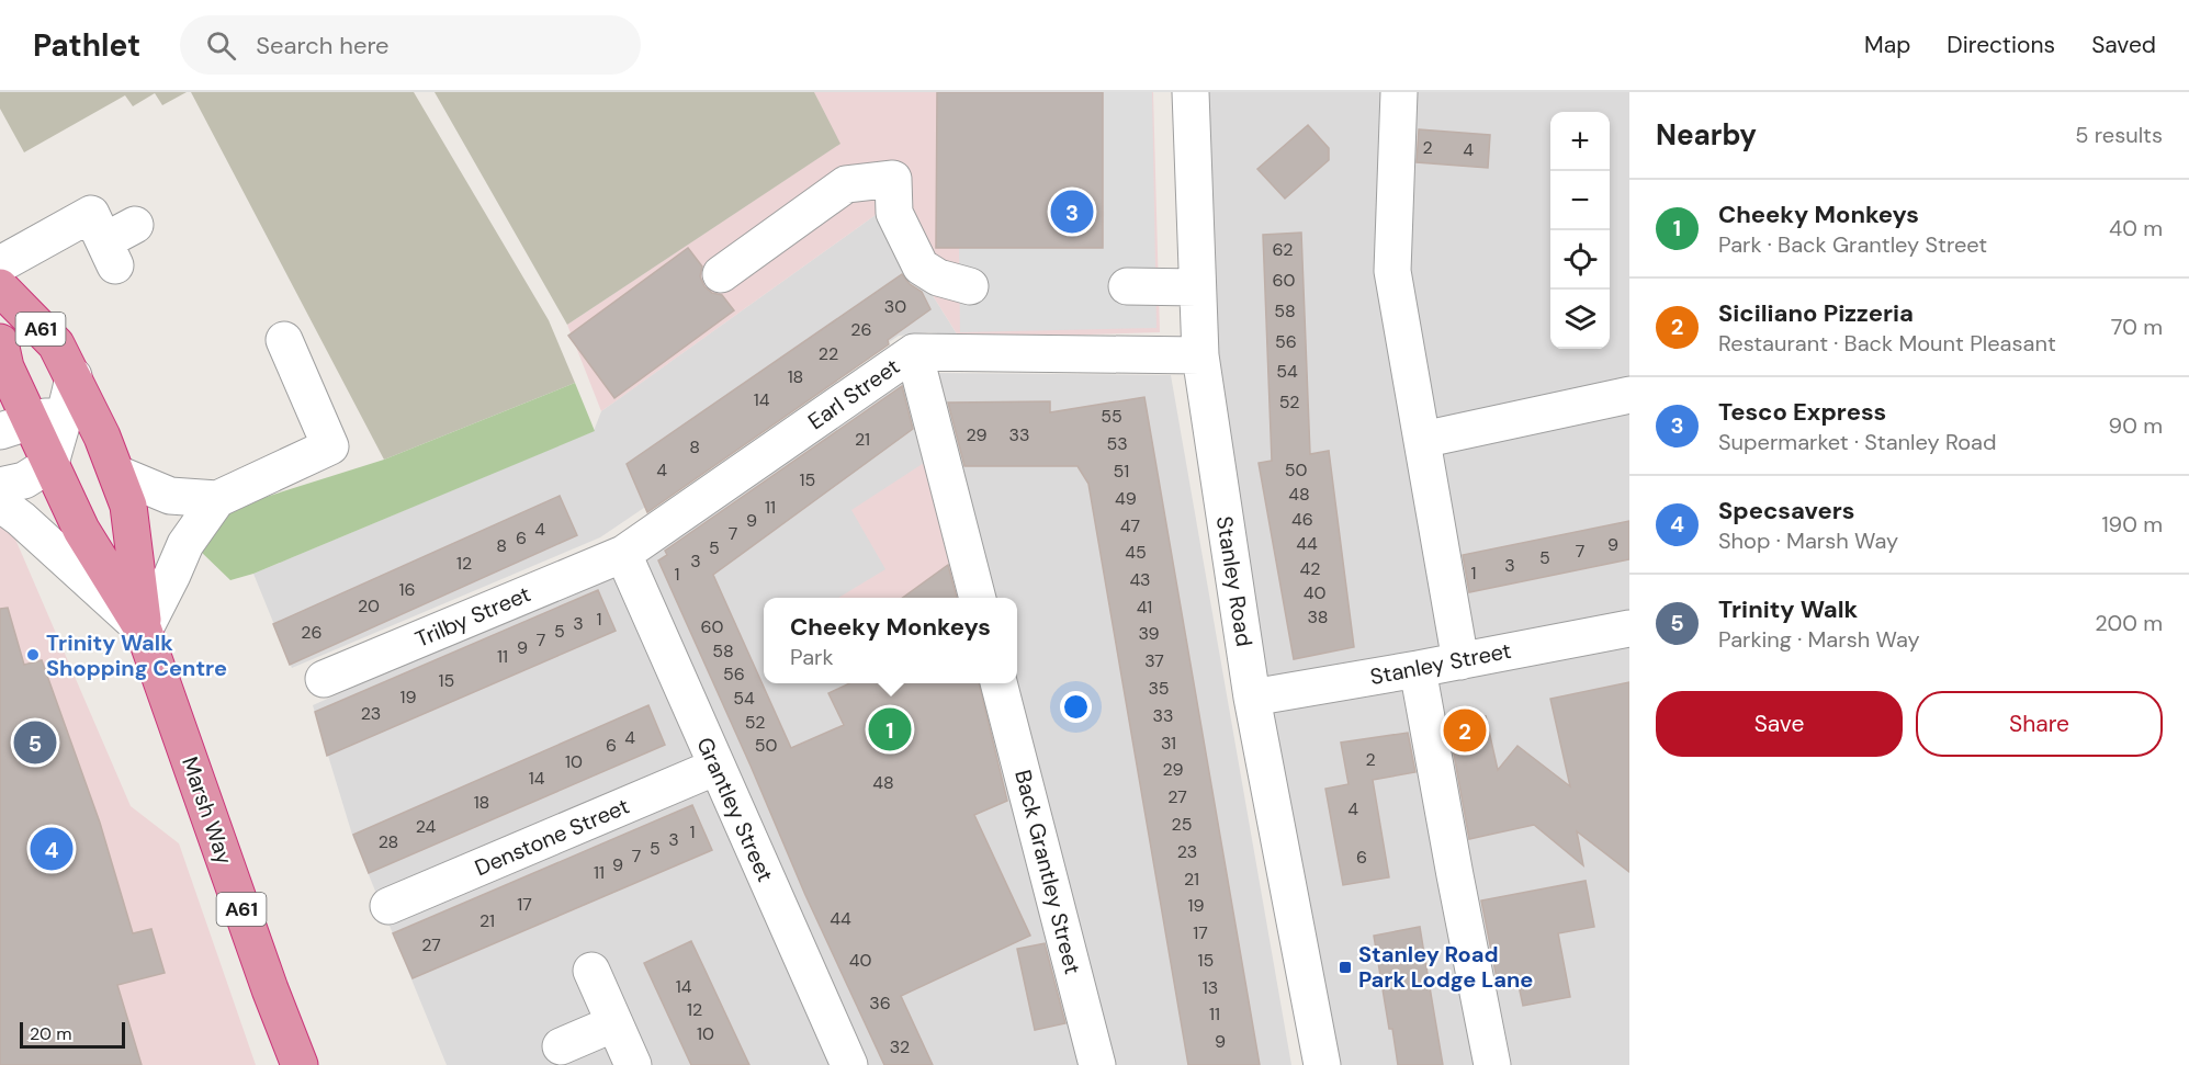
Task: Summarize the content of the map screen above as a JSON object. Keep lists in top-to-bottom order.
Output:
{
  "streets": {
    "highway": ["A61", "Marsh Way"],
    "street": [
      "Earl Street",
      "Stanley Road",
      "Trilby Street",
      "Stanley Street",
      "Grantley Street",
      "Denstone Street",
      "Back Grantley Street"
    ]
  },
  "crossings": [
    ["Earl Street", "Stanley Road"],
    ["Earl Street", "Trilby Street"],
    ["Earl Street", "Grantley Street"],
    ["Stanley Road", "Stanley Street"],
    ["Trilby Street", "Grantley Street"],
    ["Grantley Street", "Denstone Street"]
  ],
  "places": {
    "other": ["Trinity Walk Shopping Centre"],
    "transit": ["Stanley Road Park Lodge Lane"]
  },
  "house_numbers": [
    "2",
    "4",
    "62",
    "60",
    "30",
    "58",
    "26",
    "56",
    "22",
    "54",
    "18",
    "14",
    "52",
    "55",
    "29",
    "33",
    "21",
    "53",
    "8",
    "4",
    "50",
    "51",
    "15",
    "48",
    "49",
    "11",
    "46",
    "9",
    "47",
    "4",
    "7",
    "6",
    "44",
    "9",
    "8",
    "5",
    "7",
    "45",
    "5",
    "3",
    "12",
    "3",
    "42",
    "1",
    "1",
    "43",
    "16",
    "40",
    "20",
    "41",
    "38",
    "1",
    "3",
    "60",
    "5",
    "26",
    "39",
    "7",
    "9",
    "58",
    "11",
    "37",
    "56",
    "15",
    "35",
    "19",
    "54",
    "23",
    "33",
    "52",
    "4",
    "31",
    "6",
    "50",
    "2",
    "10",
    "29",
    "14",
    "48",
    "27",
    "18",
    "4",
    "25",
    "24",
    "1",
    "3",
    "28",
    "5",
    "23",
    "7",
    "6",
    "9",
    "11",
    "21",
    "17",
    "19",
    "44",
    "21",
    "17",
    "27",
    "40",
    "15",
    "14",
    "13",
    "36",
    "12",
    "11",
    "10",
    "9",
    "32"
  ],
  "scale_bar": "20 m",
  "page": {
    "header": "Pathlet",
    "search": "Search here",
    "nav": ["Map", "Directions", "Saved"],
    "heading": ["Nearby", "5 results"],
    "map_buttons": ["+", "−"],
    "list": [
      {
        "mark": "1",
        "name": "Cheeky Monkeys",
        "note": "Park · Back Grantley Street",
        "value": "40 m"
      },
      {
        "mark": "2",
        "name": "Siciliano Pizzeria",
        "note": "Restaurant · Back Mount Pleasant",
        "value": "70 m"
      },
      {
        "mark": "3",
        "name": "Tesco Express",
        "note": "Supermarket · Stanley Road",
        "value": "90 m"
      },
      {
        "mark": "4",
        "name": "Specsavers",
        "note": "Shop · Marsh Way",
        "value": "190 m"
      },
      {
        "mark": "5",
        "name": "Trinity Walk",
        "note": "Parking · Marsh Way",
        "value": "200 m"
      }
    ],
    "pins": [
      "3",
      "1",
      "2",
      "5",
      "4"
    ],
    "popup": ["Cheeky Monkeys", "Park"],
    "buttons": ["Save", "Share"],
    "scale": "20 m"
  }
}
